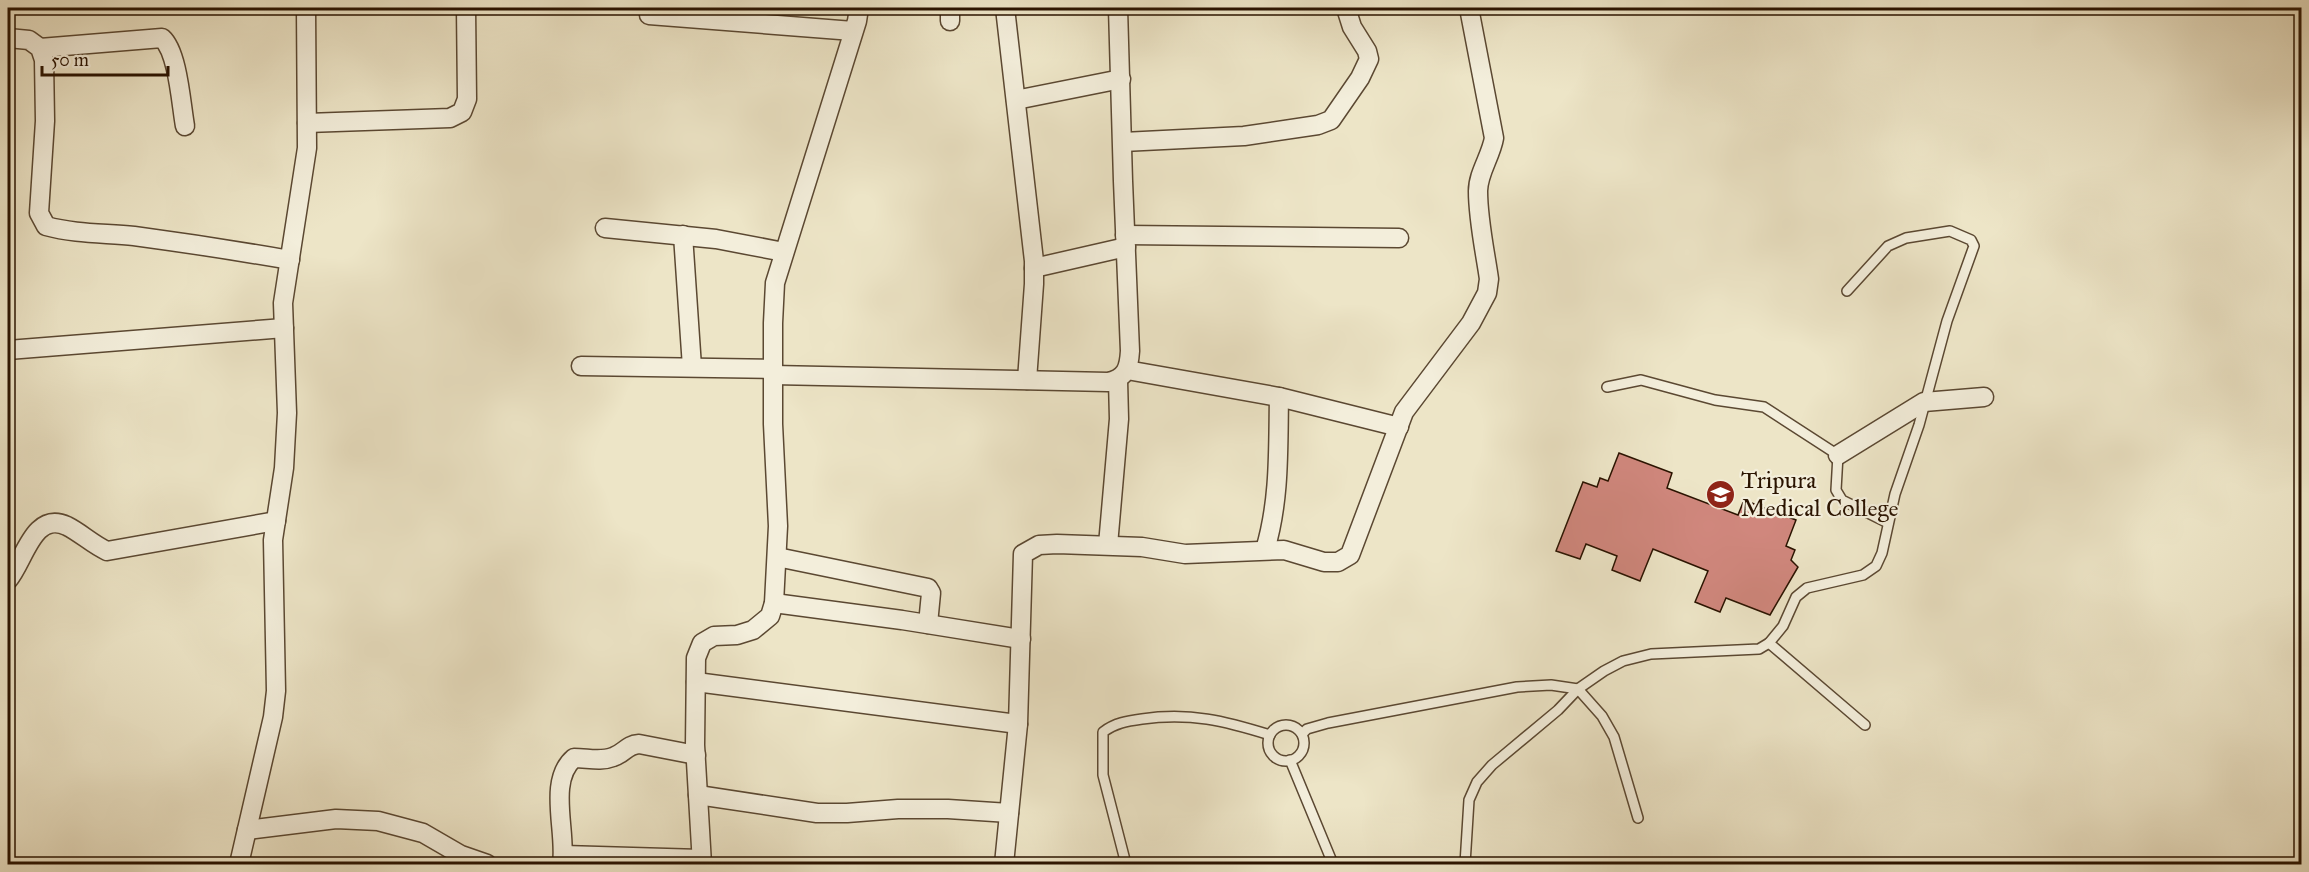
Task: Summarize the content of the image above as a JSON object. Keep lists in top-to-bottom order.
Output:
{
  "places": {
    "school or university": ["Tripura Medical College"]
  },
  "scale_bar": "50 m"
}
